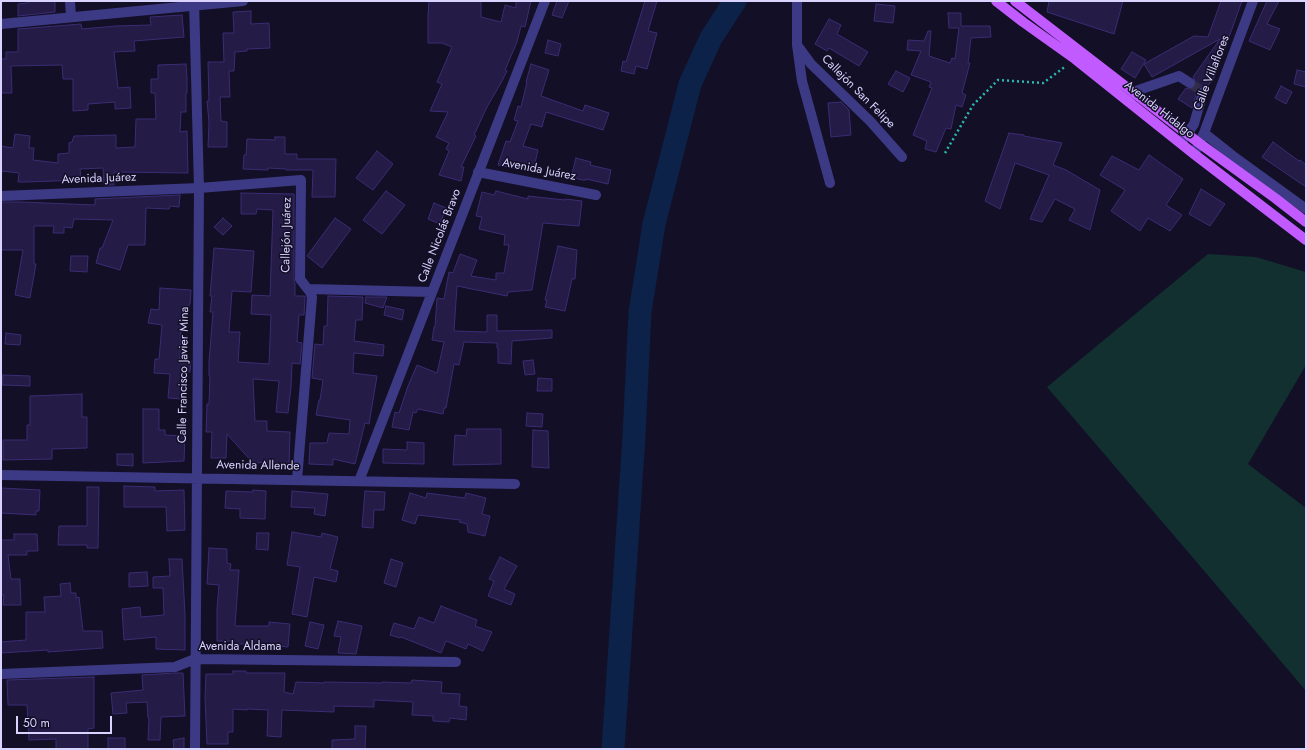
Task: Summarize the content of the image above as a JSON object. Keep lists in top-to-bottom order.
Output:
{
  "streets": {
    "main road": ["Avenida Hidalgo"],
    "street": [
      "Calle Villaflores",
      "Callejón San Felipe",
      "Avenida Juárez",
      "Callejón Juárez",
      "Calle Nicolás Bravo",
      "Calle Francisco Javier Mina",
      "Avenida Allende",
      "Avenida Aldama"
    ]
  },
  "crossings": [
    ["Calle Villaflores", "Avenida Hidalgo"],
    ["Avenida Juárez", "Callejón Juárez"],
    ["Avenida Juárez", "Calle Nicolás Bravo"],
    ["Avenida Juárez", "Calle Francisco Javier Mina"],
    ["Callejón Juárez", "Calle Francisco Javier Mina"],
    ["Callejón Juárez", "Avenida Allende"],
    ["Calle Nicolás Bravo", "Avenida Allende"],
    ["Calle Francisco Javier Mina", "Avenida Allende"],
    ["Calle Francisco Javier Mina", "Avenida Aldama"]
  ],
  "scale_bar": "50 m"
}
